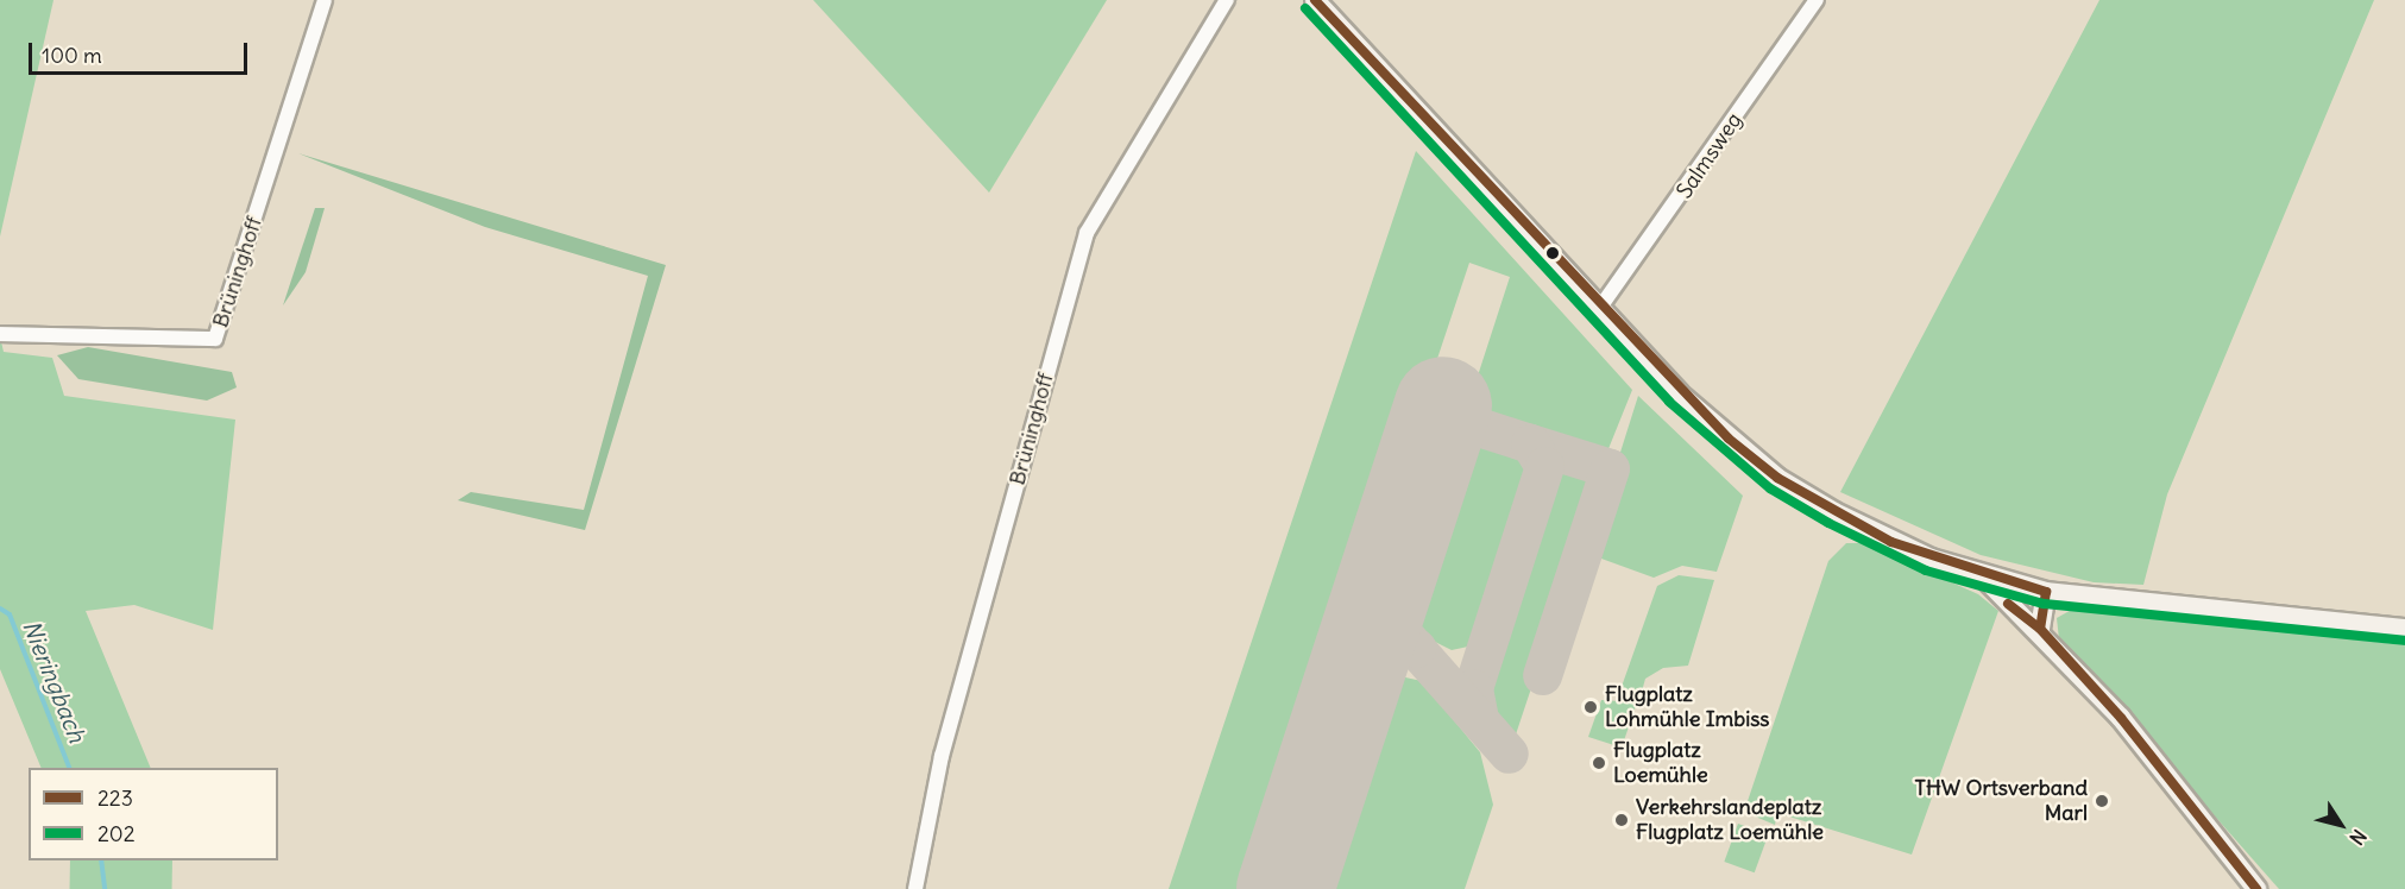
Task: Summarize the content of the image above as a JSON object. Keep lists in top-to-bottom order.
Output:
{
  "streets": {
    "street": ["Salmsweg", "Brüninghoff"]
  },
  "water": ["Nieringbach"],
  "places": [
    "Flugplatz Lohmühle Imbiss",
    "Flugplatz Loemühle",
    "THW Ortsverband Marl",
    "Verkehrslandeplatz Flugplatz Loemühle"
  ],
  "lines": ["transit line 223", "transit line 202"],
  "legend": ["223", "202"],
  "scale_bar": "100 m",
  "north": "bottom right"
}
